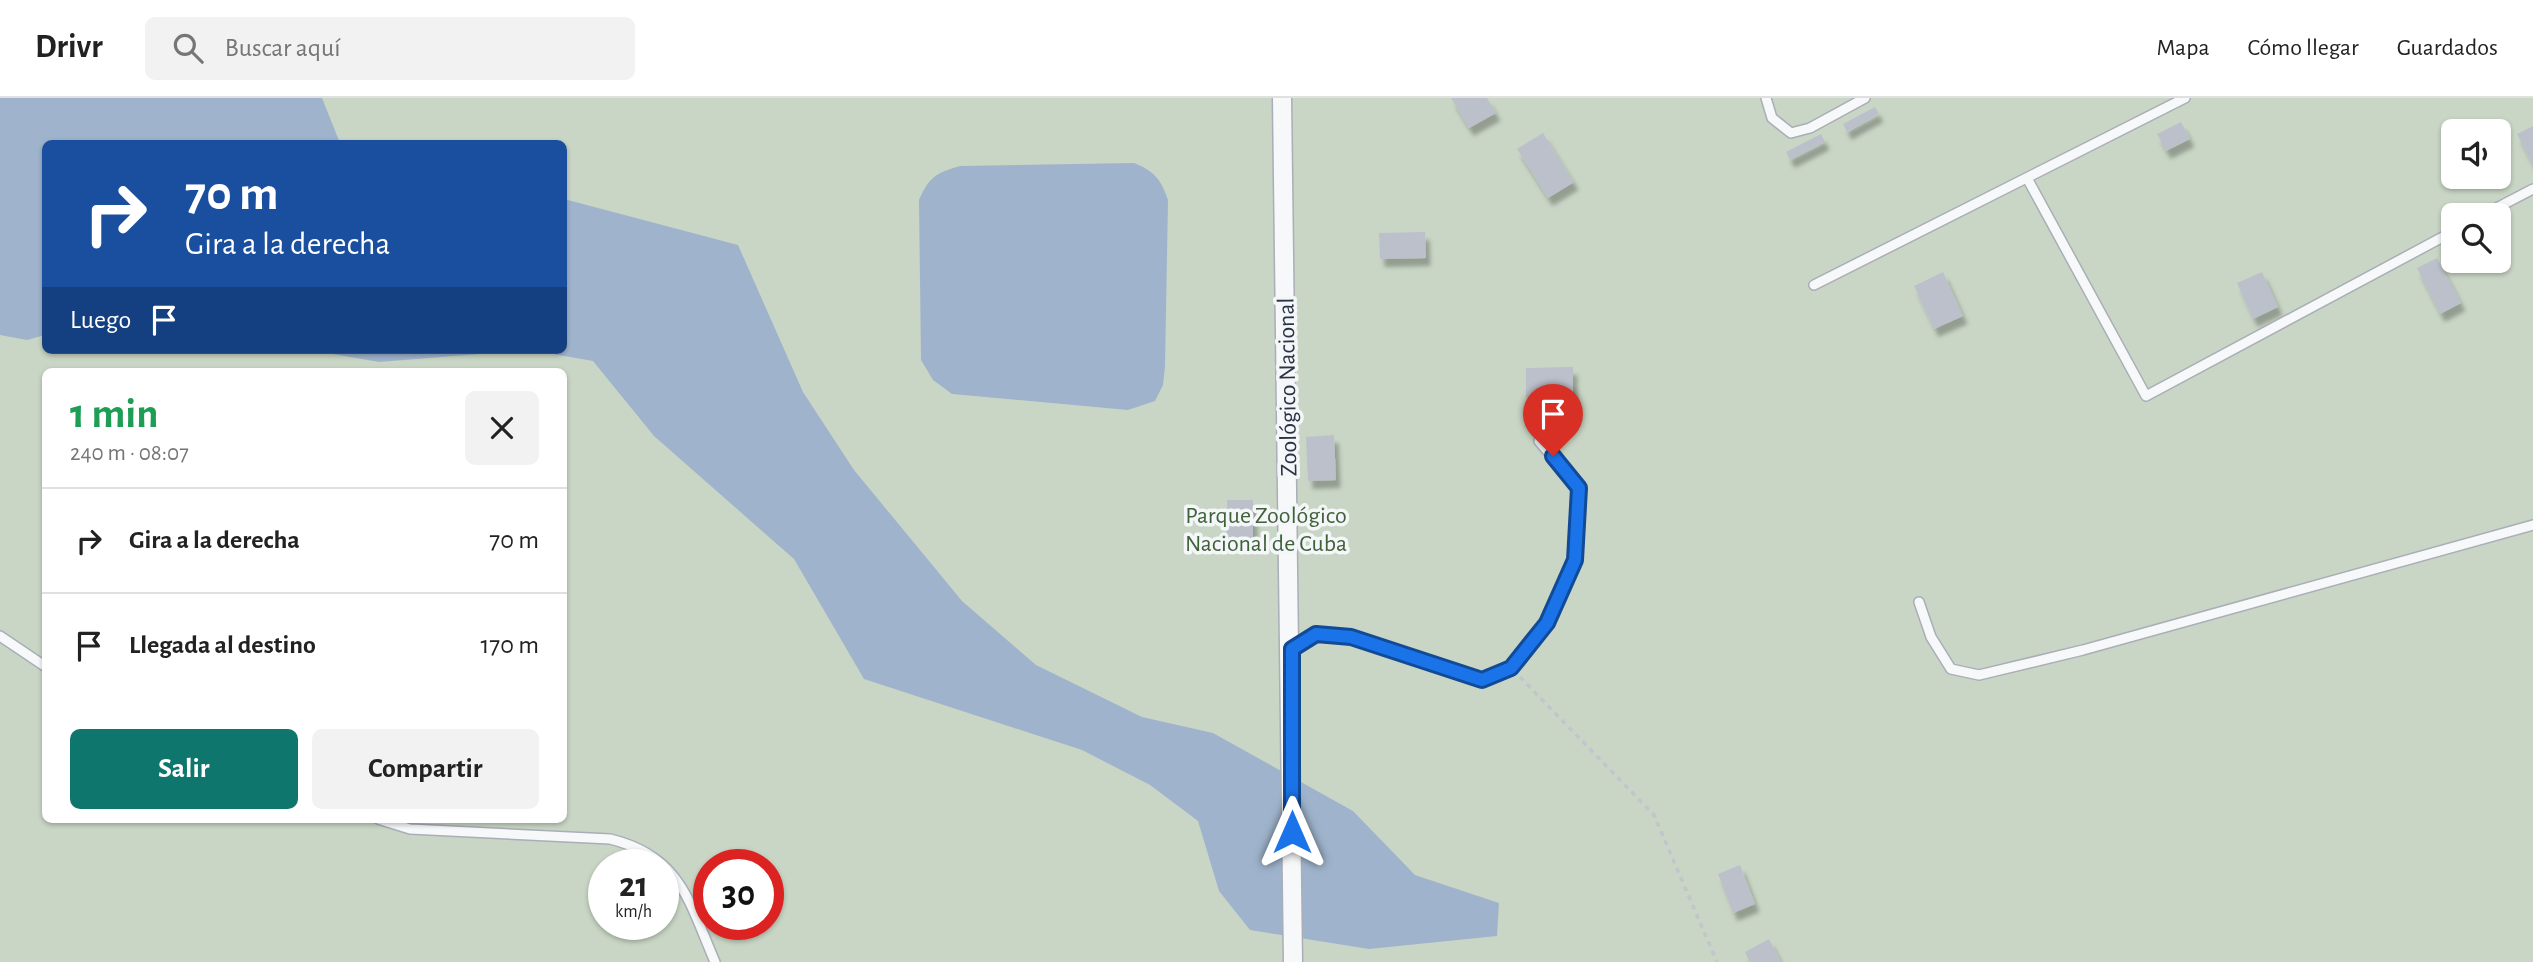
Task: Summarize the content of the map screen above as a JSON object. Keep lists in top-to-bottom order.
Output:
{
  "streets": {
    "street": ["Zoológico Nacional"]
  },
  "parks": ["Parque Zoológico Nacional de Cuba"],
  "page": {
    "header": "Drivr",
    "search": "Buscar aquí",
    "nav": ["Mapa", "Cómo llegar", "Guardados"],
    "turn": ["70 m", "Gira a la derecha"],
    "then": "Luego",
    "heading": ["1 min", "240 m · 08:07"],
    "list": [
      {
        "name": "Gira a la derecha",
        "value": "70 m"
      },
      {
        "name": "Llegada al destino",
        "value": "170 m"
      }
    ],
    "buttons": ["Salir", "Compartir"],
    "speed": "21 km/h",
    "limit": "30"
  }
}
